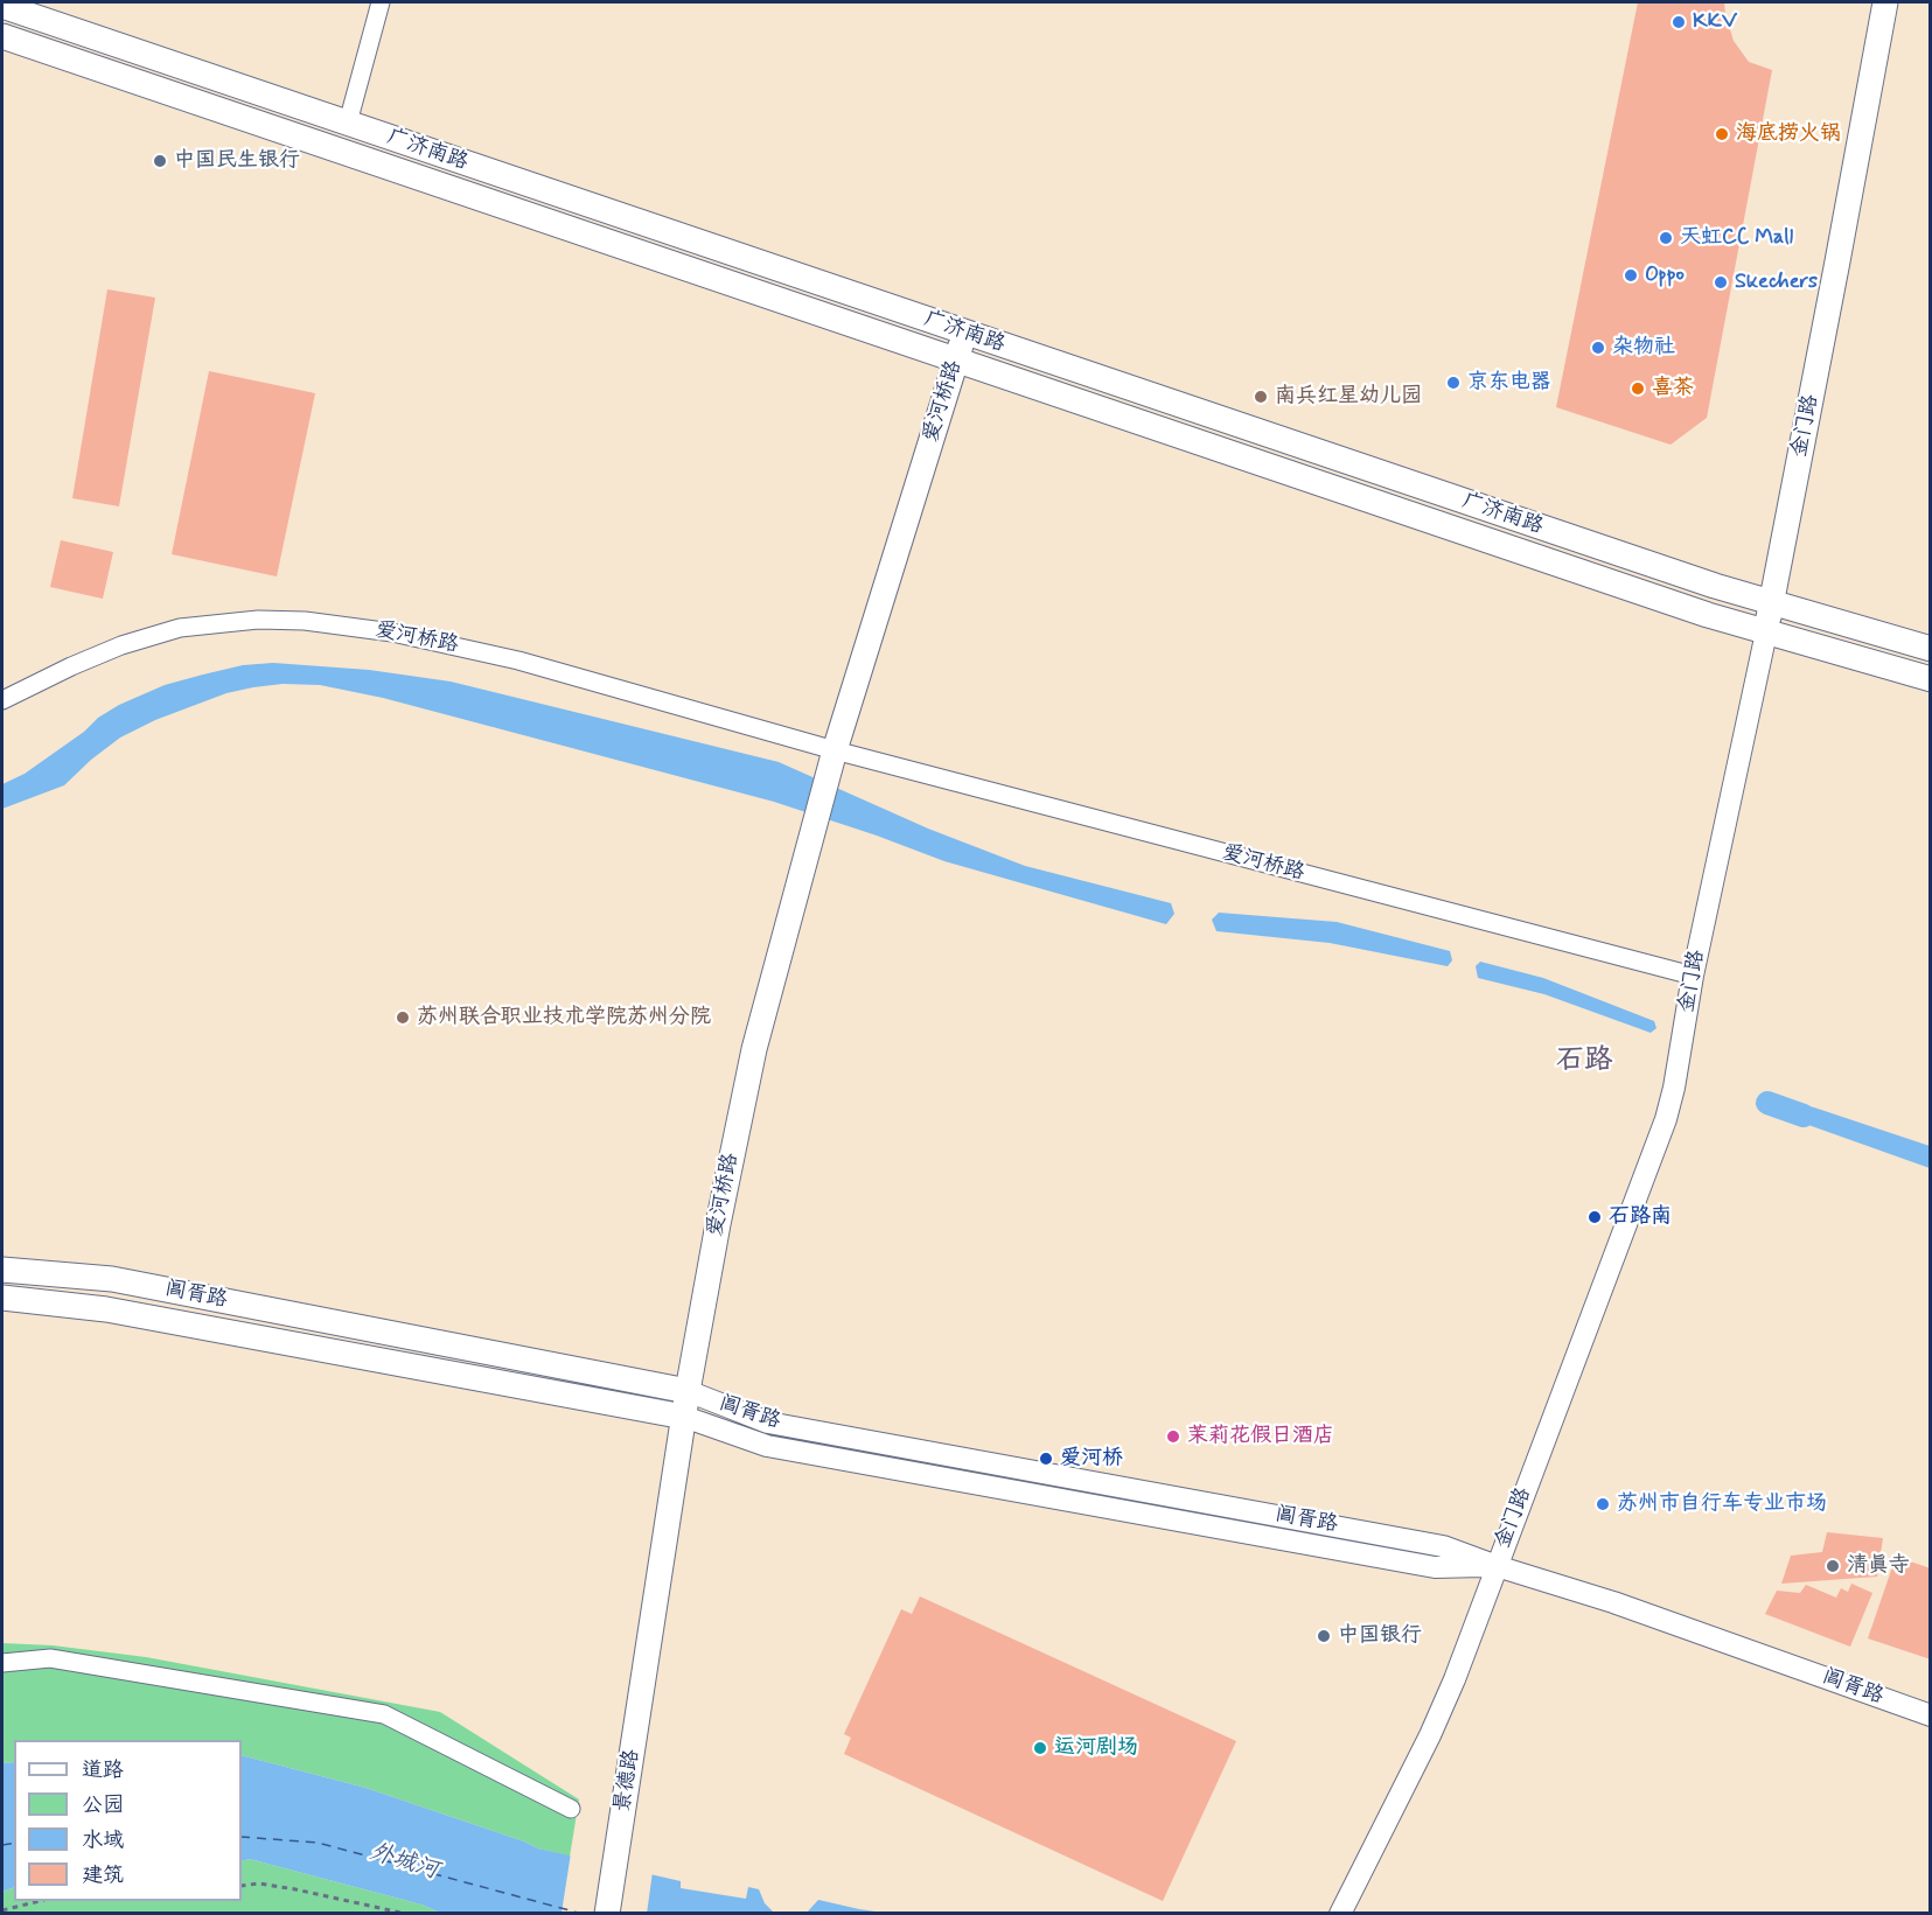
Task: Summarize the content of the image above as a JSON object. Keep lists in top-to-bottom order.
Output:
{
  "streets": {
    "main road": [
      "广济南路",
      "爱河桥路",
      "金门路",
      "阊胥路",
      "景德路"
    ]
  },
  "crossings": [
    ["广济南路", "爱河桥路"],
    ["广济南路", "金门路"],
    ["爱河桥路", "金门路"],
    ["爱河桥路", "阊胥路"],
    ["爱河桥路", "景德路"],
    ["金门路", "阊胥路"]
  ],
  "districts": ["石路"],
  "water": ["外城河"],
  "places": [
    "KKV",
    "海底捞火锅",
    "中国民生银行",
    "天虹CC Mall",
    "Oppo",
    "Skechers",
    "杂物社",
    "京东电器",
    "喜茶",
    "南兵红星幼儿园",
    "苏州联合职业技术学院苏州分院",
    "石路南",
    "茉莉花假日酒店",
    "爱河桥",
    "苏州市自行车专业市场",
    "清真寺",
    "中国银行",
    "运河剧场"
  ],
  "legend": [
    "道路",
    "公园",
    "水域",
    "建筑"
  ]
}
